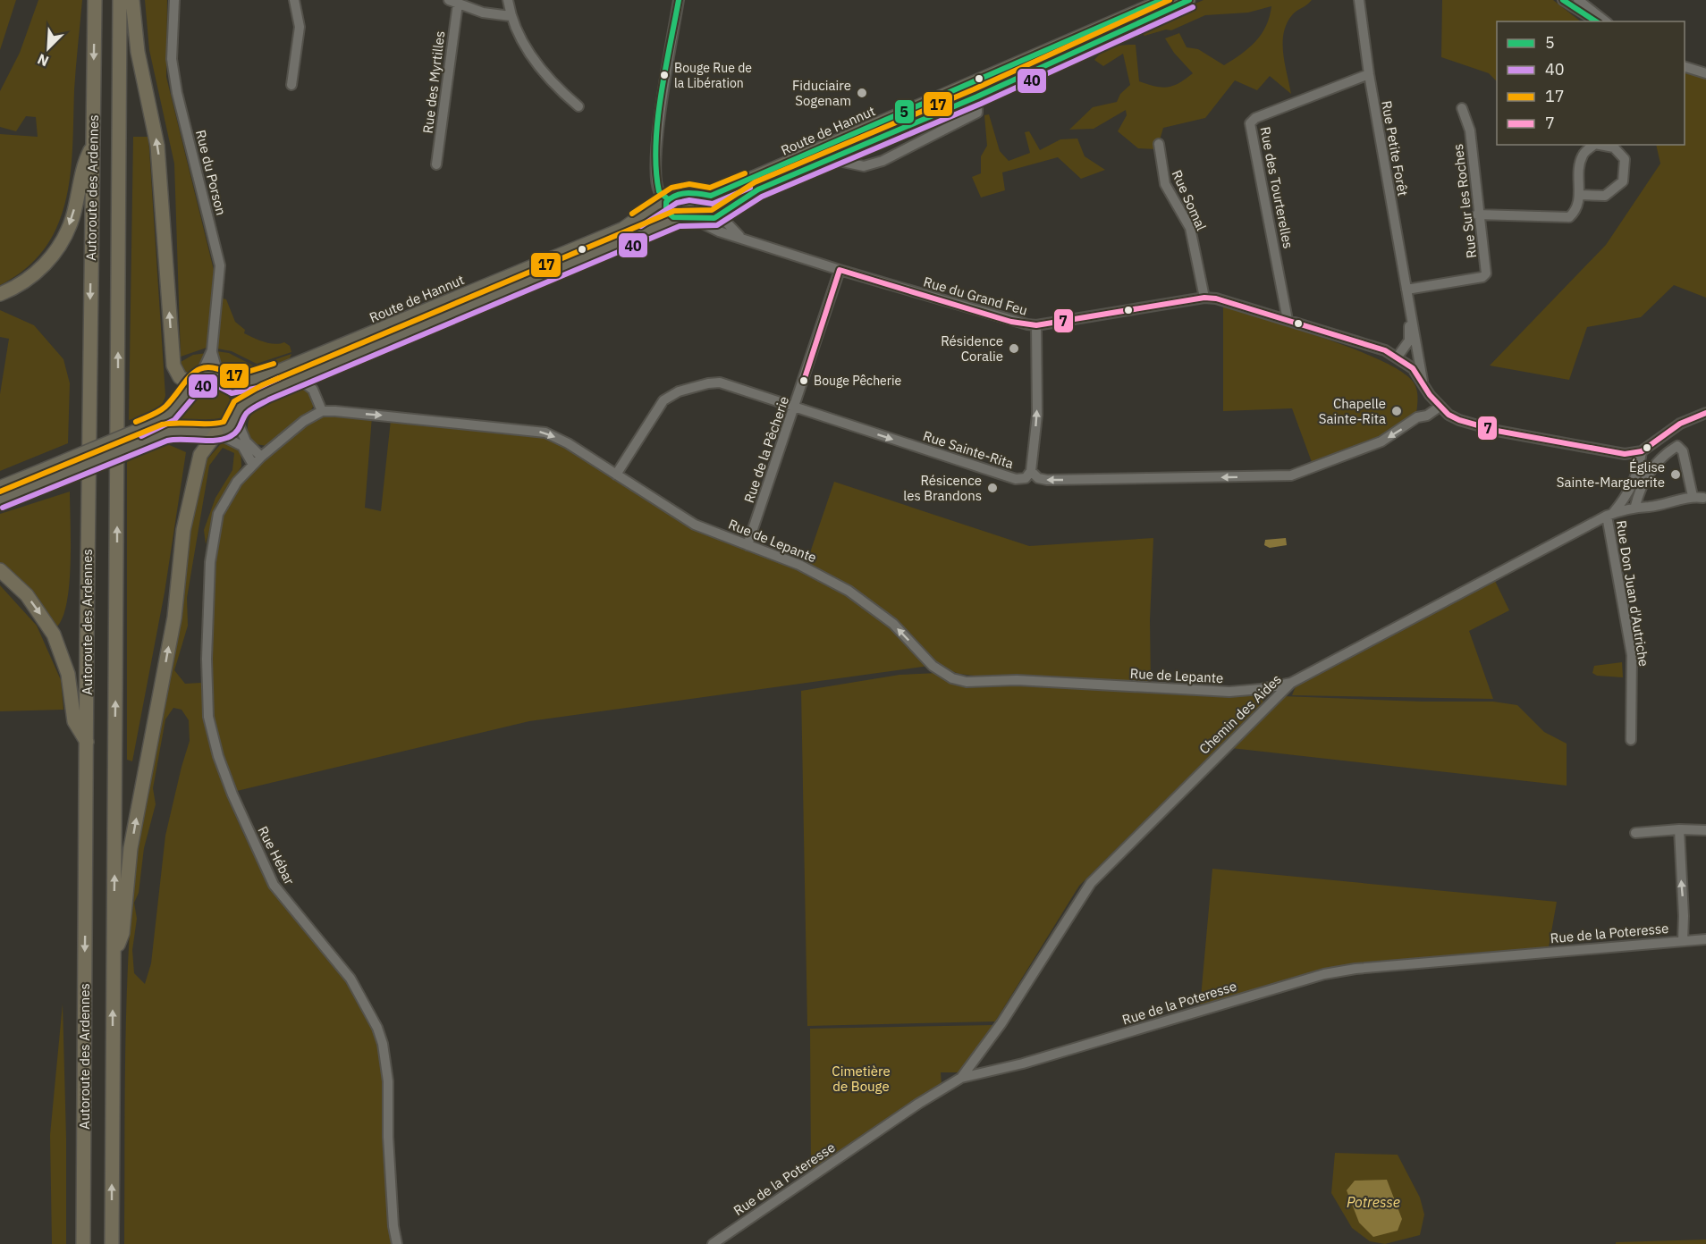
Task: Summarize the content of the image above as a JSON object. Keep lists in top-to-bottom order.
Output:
{
  "streets": {
    "highway": ["Autoroute des Ardennes"],
    "main road": ["Route de Hannut"],
    "street": [
      "Rue des Myrtilles",
      "Rue Petite Forêt",
      "Rue du Porson",
      "Rue des Tourterelles",
      "Rue Somal",
      "Rue Sur les Roches",
      "Rue du Grand Feu",
      "Rue de la Pêcherie",
      "Rue Sainte-Rita",
      "Rue de Lepante",
      "Rue Don Juan d'Autriche",
      "Chemin des Aides",
      "Rue Hébar",
      "Rue de la Poteresse"
    ]
  },
  "crossings": [
    ["Route de Hannut", "Rue du Grand Feu"],
    ["Rue Petite Forêt", "Rue des Tourterelles"],
    ["Rue Petite Forêt", "Rue Sur les Roches"],
    ["Rue Petite Forêt", "Rue du Grand Feu"],
    ["Rue des Tourterelles", "Rue du Grand Feu"],
    ["Rue Somal", "Rue du Grand Feu"],
    ["Rue du Grand Feu", "Rue de la Pêcherie"],
    ["Rue du Grand Feu", "Rue Sainte-Rita"],
    ["Rue du Grand Feu", "Chemin des Aides"],
    ["Rue de la Pêcherie", "Rue Sainte-Rita"],
    ["Rue de la Pêcherie", "Rue de Lepante"],
    ["Rue Sainte-Rita", "Rue de Lepante"],
    ["Rue de Lepante", "Chemin des Aides"],
    ["Rue Don Juan d'Autriche", "Chemin des Aides"],
    ["Chemin des Aides", "Rue de la Poteresse"]
  ],
  "water": ["Potresse"],
  "parks": ["Cimetière de Bouge"],
  "places": [
    "Bouge Rue de la Libération",
    "Fiduciaire Sogenam",
    "Résidence Coralie",
    "Bouge Pêcherie",
    "Chapelle Sainte-Rita",
    "Église Sainte-Marguerite",
    "Résicence les Brandons"
  ],
  "lines": [
    "transit line 5",
    "transit line 17",
    "transit line 40",
    "transit line 7"
  ],
  "legend": [
    "5",
    "40",
    "17",
    "7"
  ],
  "north": "bottom left"
}
